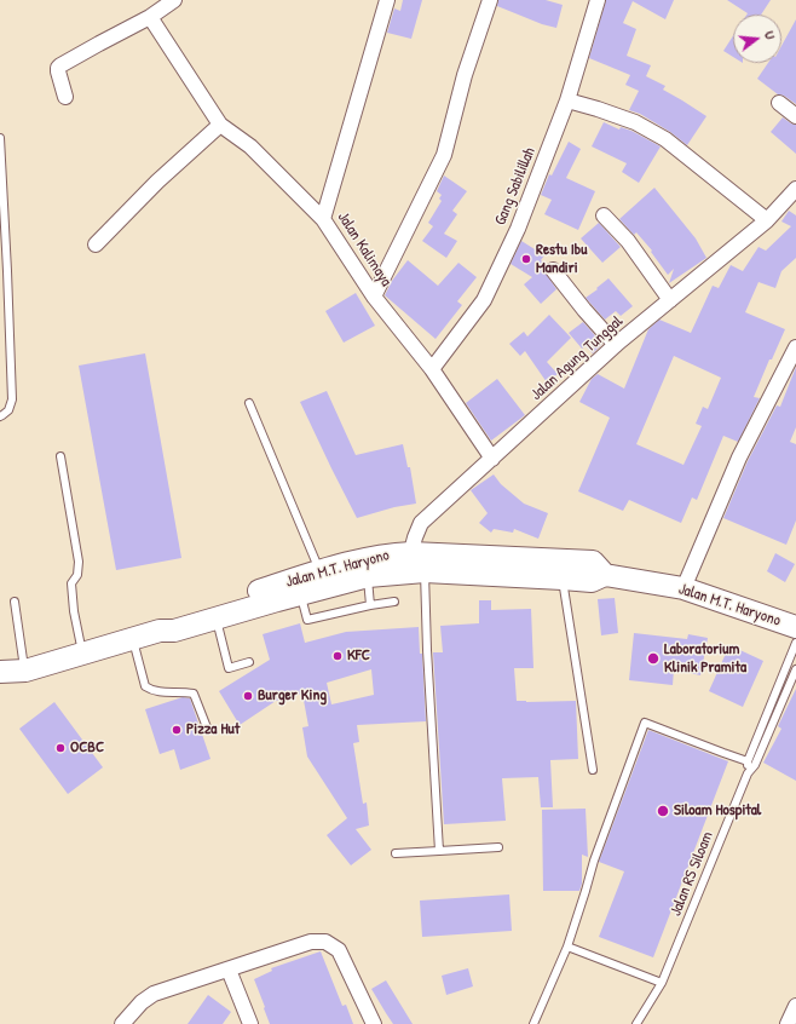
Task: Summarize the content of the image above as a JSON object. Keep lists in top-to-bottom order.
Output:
{
  "streets": {
    "main road": ["Jalan M.T. Haryono"],
    "street": ["Gang Sabilillah", "Jalan Kalimaya", "Jalan Agung Tunggal"],
    "lane": ["Jalan RS Siloam"]
  },
  "crossings": [
    ["Gang Sabilillah", "Jalan Kalimaya"],
    ["Jalan Kalimaya", "Jalan Agung Tunggal"],
    ["Jalan Agung Tunggal", "Jalan M.T. Haryono"]
  ],
  "places": [
    "Restu Ibu Mandiri",
    "KFC",
    "Laboratorium Klinik Pramita",
    "Burger King",
    "Pizza Hut",
    "OCBC",
    "Siloam Hospital"
  ],
  "north": "right"
}
